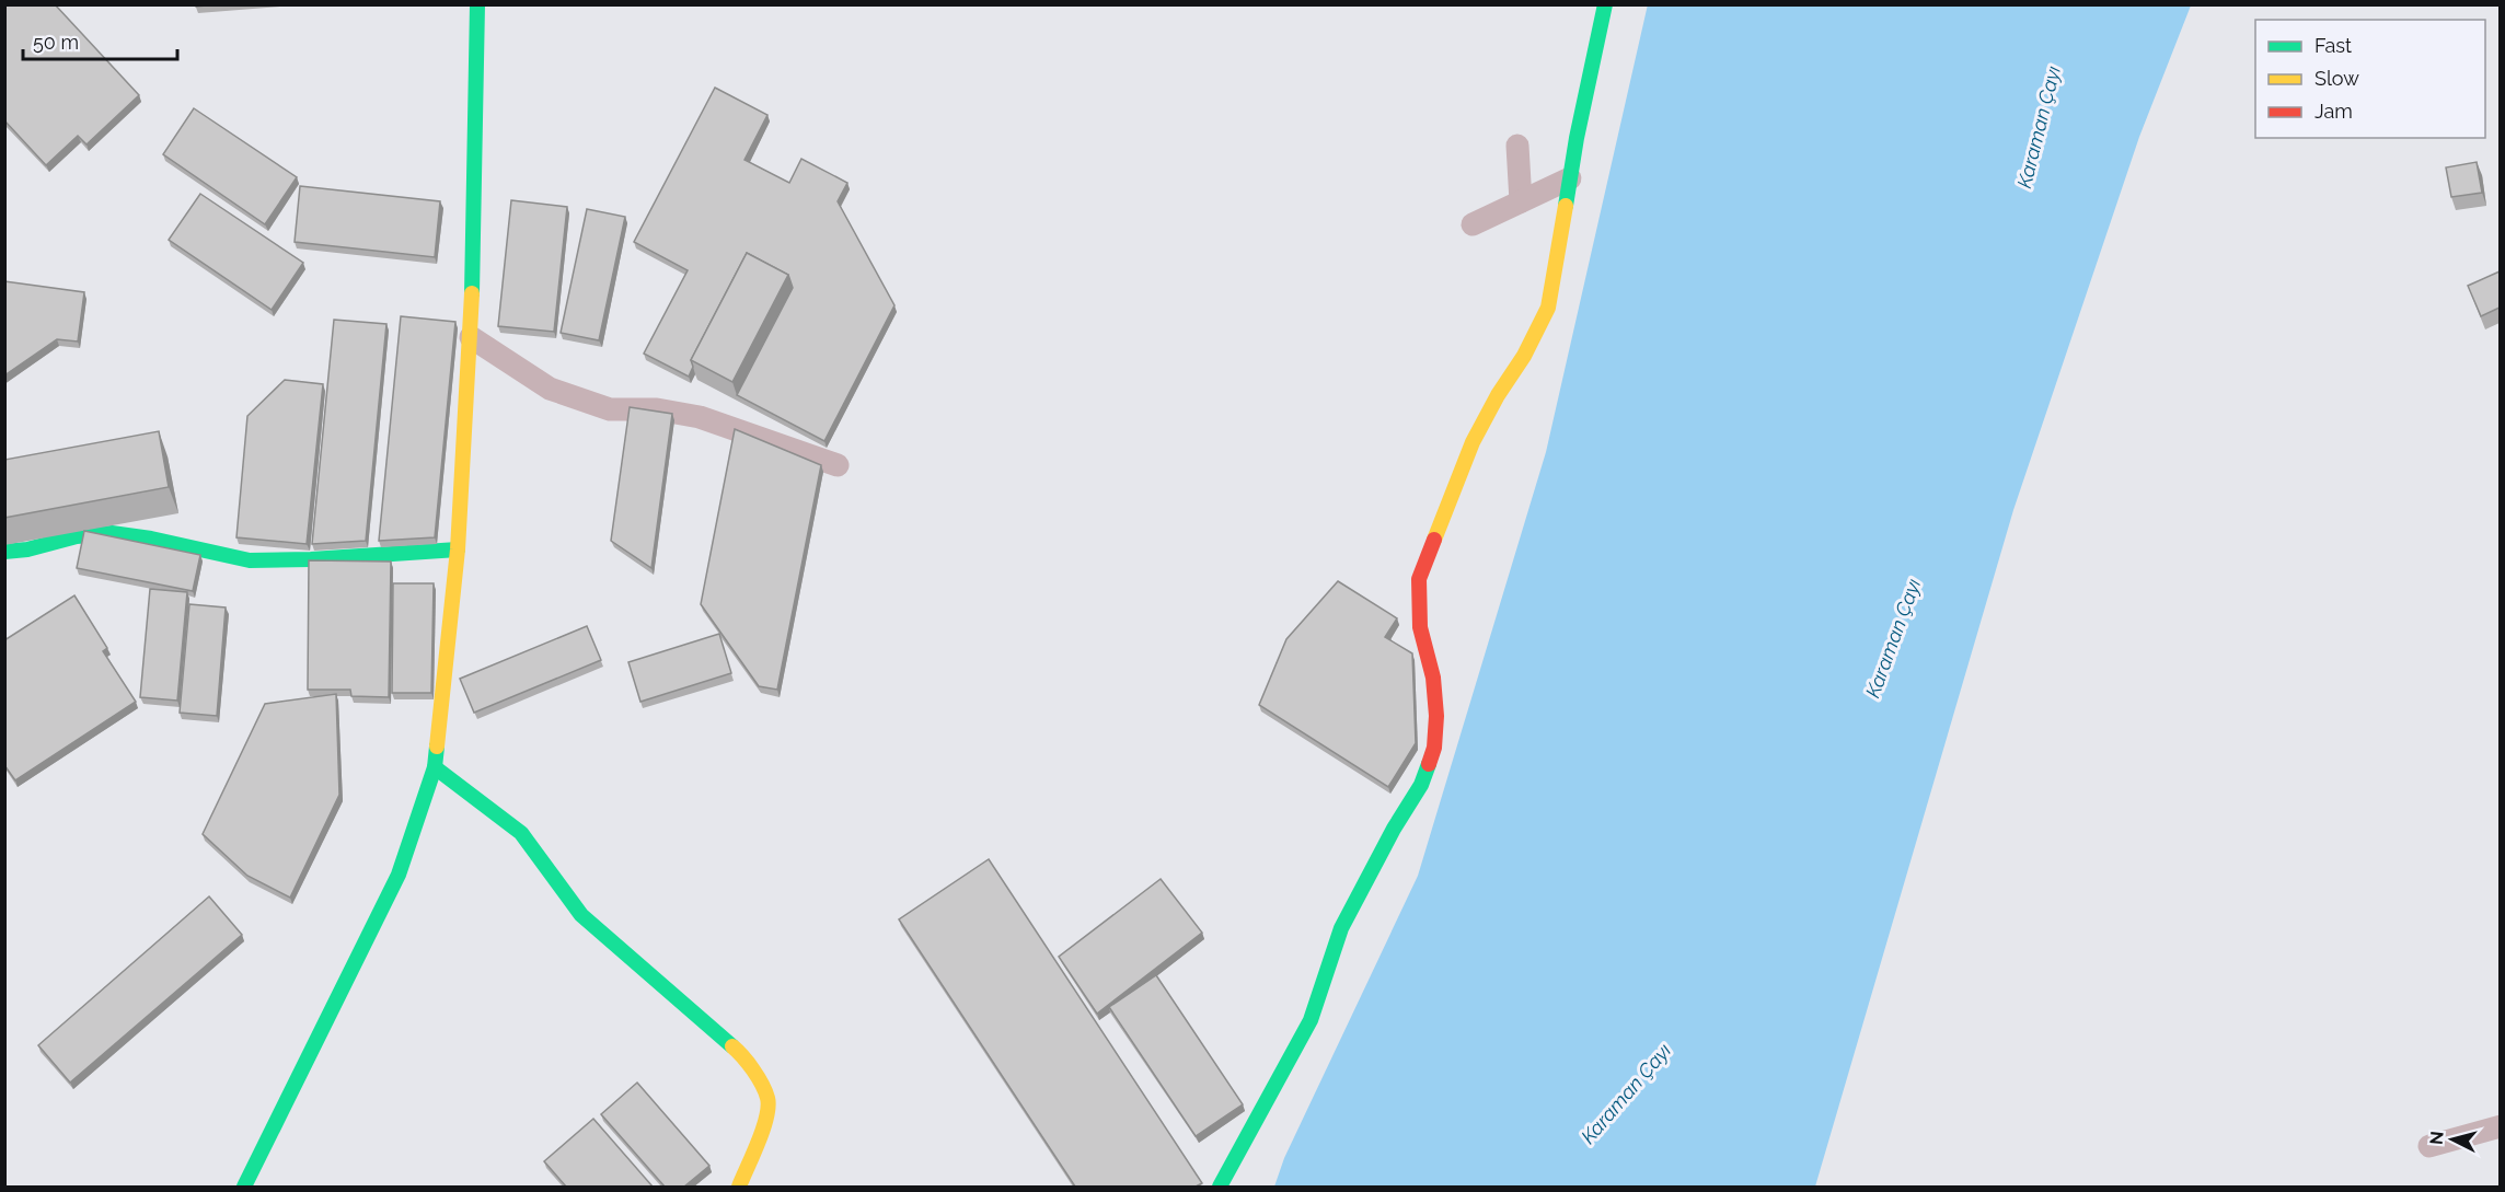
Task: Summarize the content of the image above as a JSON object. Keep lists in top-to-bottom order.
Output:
{
  "water": ["Karaman Çayı"],
  "legend": ["Fast", "Slow", "Jam"],
  "scale_bar": "50 m",
  "north": "left"
}
